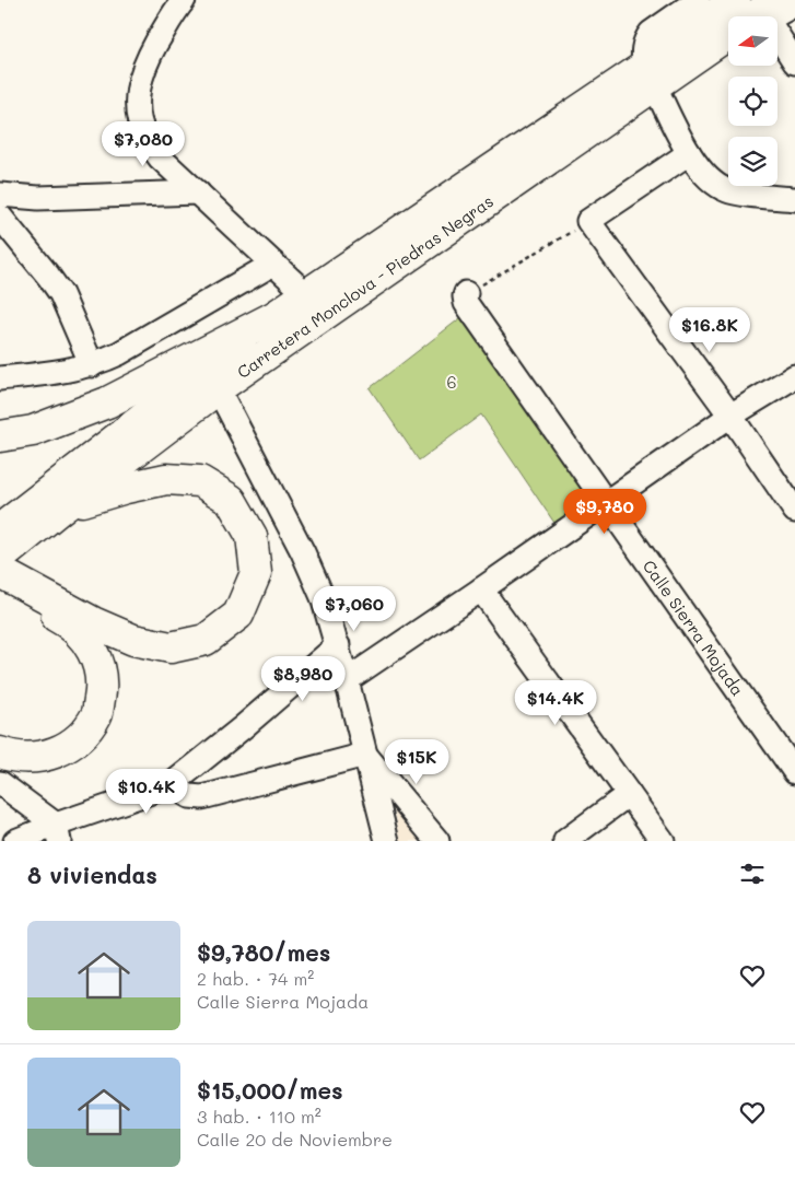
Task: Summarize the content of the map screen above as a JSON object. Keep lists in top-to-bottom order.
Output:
{
  "streets": {
    "main road": ["Carretera Monclova - Piedras Negras"],
    "street": ["Calle Sierra Mojada"]
  },
  "parks": ["6"],
  "north": "left",
  "page": {
    "price": [
      "$7,080",
      "$16.8K",
      "$9,780",
      "$7,060",
      "$8,980",
      "$14.4K",
      "$15K",
      "$10.4K"
    ],
    "heading": "8 viviendas",
    "list": [
      {
        "name": "$9,780/mes",
        "note": "2 hab. · 74 m² · Calle Sierra Mojada"
      },
      {
        "name": "$15,000/mes",
        "note": "3 hab. · 110 m² · Calle 20 de Noviembre"
      }
    ]
  }
}
